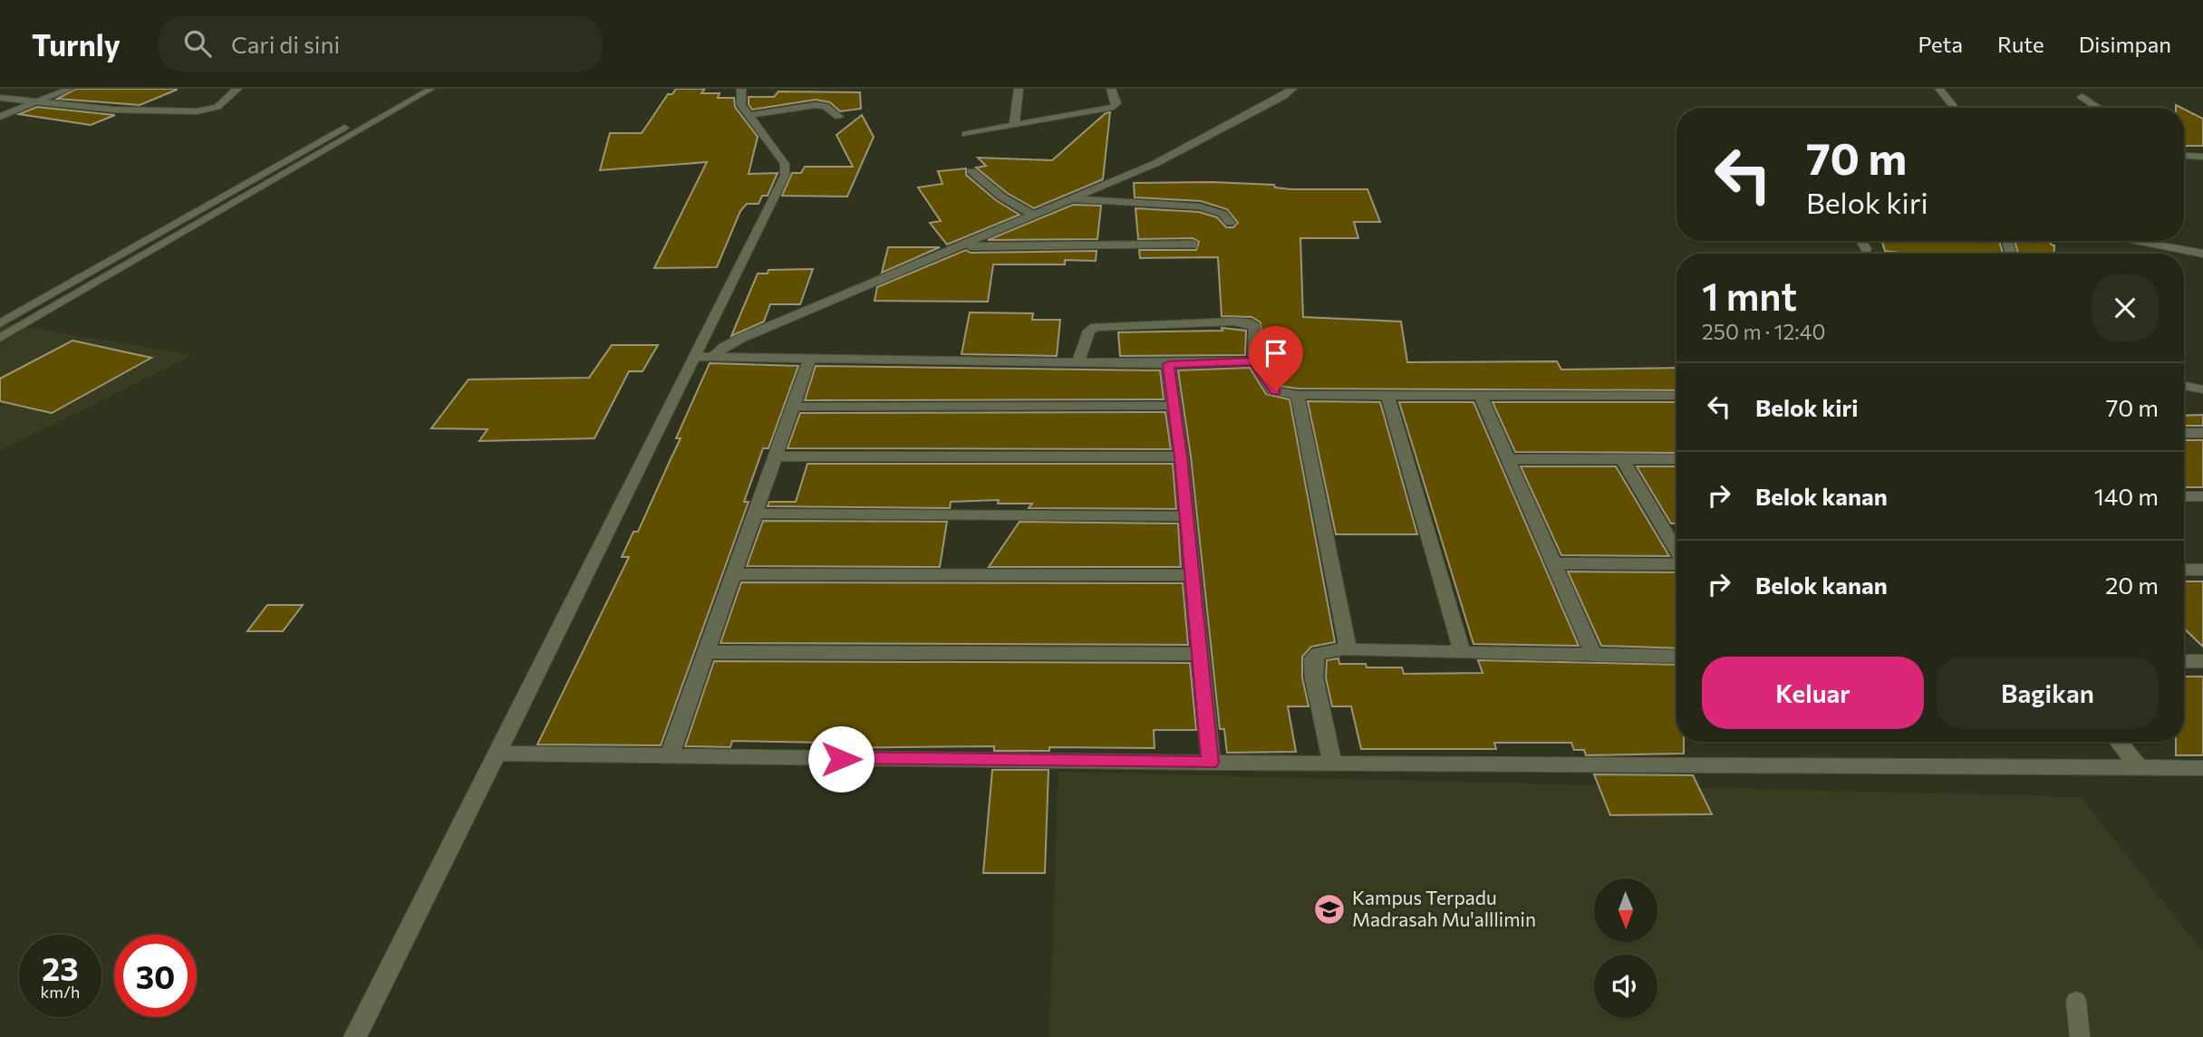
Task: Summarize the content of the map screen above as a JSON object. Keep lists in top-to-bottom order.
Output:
{
  "places": {
    "school or university": ["Kampus Terpadu Madrasah Mu'alllimin"]
  },
  "north": "bottom",
  "page": {
    "header": "Turnly",
    "search": "Cari di sini",
    "nav": ["Peta", "Rute", "Disimpan"],
    "turn": ["70 m", "Belok kiri"],
    "heading": ["1 mnt", "250 m · 12:40"],
    "list": [
      {
        "name": "Belok kiri",
        "value": "70 m"
      },
      {
        "name": "Belok kanan",
        "value": "140 m"
      },
      {
        "name": "Belok kanan",
        "value": "20 m"
      }
    ],
    "buttons": ["Keluar", "Bagikan"],
    "speed": "23 km/h",
    "limit": "30"
  }
}
